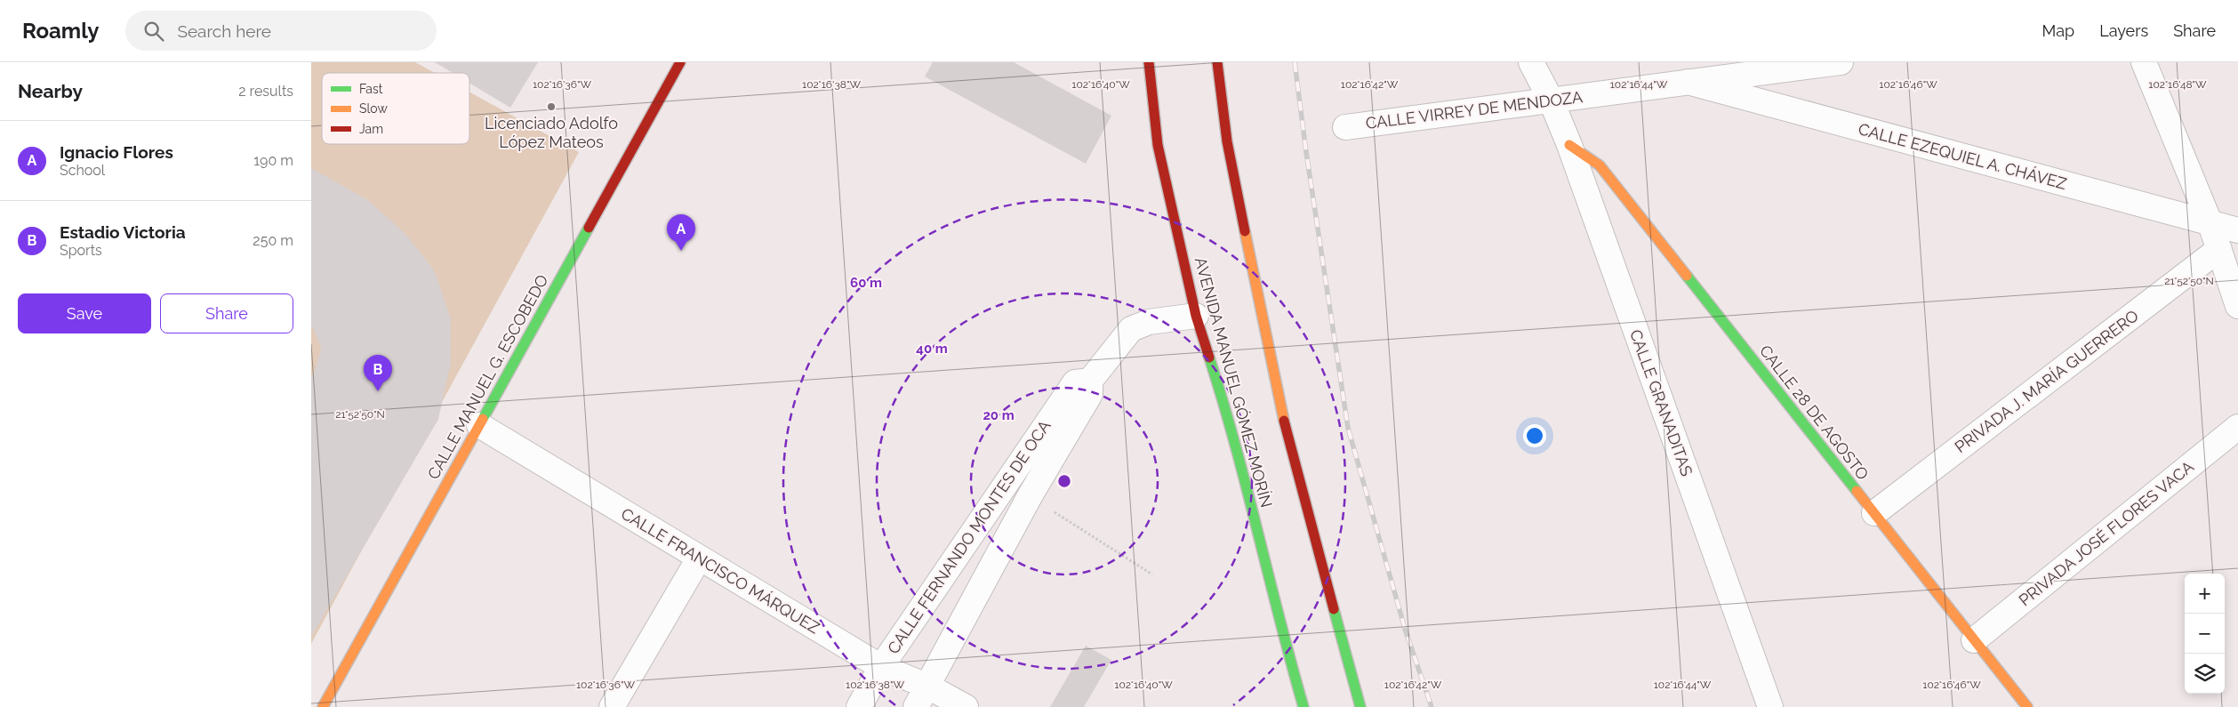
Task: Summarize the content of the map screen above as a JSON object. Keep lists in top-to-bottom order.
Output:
{
  "streets": {
    "street": [
      "CALLE VIRREY DE MENDOZA",
      "CALLE EZEQUIEL A. CHÁVEZ",
      "CALLE MANUEL G. ESCOBEDO",
      "PRIVADA J. MARÍA GUERRERO",
      "AVENIDA MANUEL GÓMEZ MORÍN",
      "CALLE GRANADITAS",
      "CALLE 28 DE AGOSTO",
      "PRIVADA JOSÉ FLORES VACA",
      "CALLE FERNANDO MONTES DE OCA",
      "CALLE FRANCISCO MÁRQUEZ"
    ]
  },
  "crossings": [
    ["CALLE VIRREY DE MENDOZA", "CALLE EZEQUIEL A. CHÁVEZ"],
    ["CALLE VIRREY DE MENDOZA", "CALLE GRANADITAS"],
    ["CALLE MANUEL G. ESCOBEDO", "CALLE FRANCISCO MÁRQUEZ"],
    ["PRIVADA J. MARÍA GUERRERO", "CALLE 28 DE AGOSTO"],
    ["AVENIDA MANUEL GÓMEZ MORÍN", "CALLE FERNANDO MONTES DE OCA"],
    ["CALLE GRANADITAS", "CALLE 28 DE AGOSTO"],
    ["CALLE 28 DE AGOSTO", "PRIVADA JOSÉ FLORES VACA"],
    ["CALLE FERNANDO MONTES DE OCA", "CALLE FRANCISCO MÁRQUEZ"]
  ],
  "places": ["Licenciado Adolfo López Mateos"],
  "legend": ["Fast", "Slow", "Jam"],
  "page": {
    "header": "Roamly",
    "search": "Search here",
    "nav": ["Map", "Layers", "Share"],
    "heading": ["Nearby", "2 results"],
    "list": [
      {
        "mark": "A",
        "name": "Ignacio Flores",
        "note": "School",
        "value": "190 m"
      },
      {
        "mark": "B",
        "name": "Estadio Victoria",
        "note": "Sports",
        "value": "250 m"
      }
    ],
    "pins": ["A", "B"],
    "buttons": ["Save", "Share"],
    "map_buttons": ["+", "−"]
  },
  "coordinates": [
    "102°16'36\"W",
    "102°16'38\"W",
    "102°16'40\"W",
    "102°16'42\"W",
    "102°16'44\"W",
    "102°16'46\"W",
    "102°16'48\"W",
    "21°52'50\"N"
  ],
  "rings": ["60 m", "40 m", "20 m"]
}
